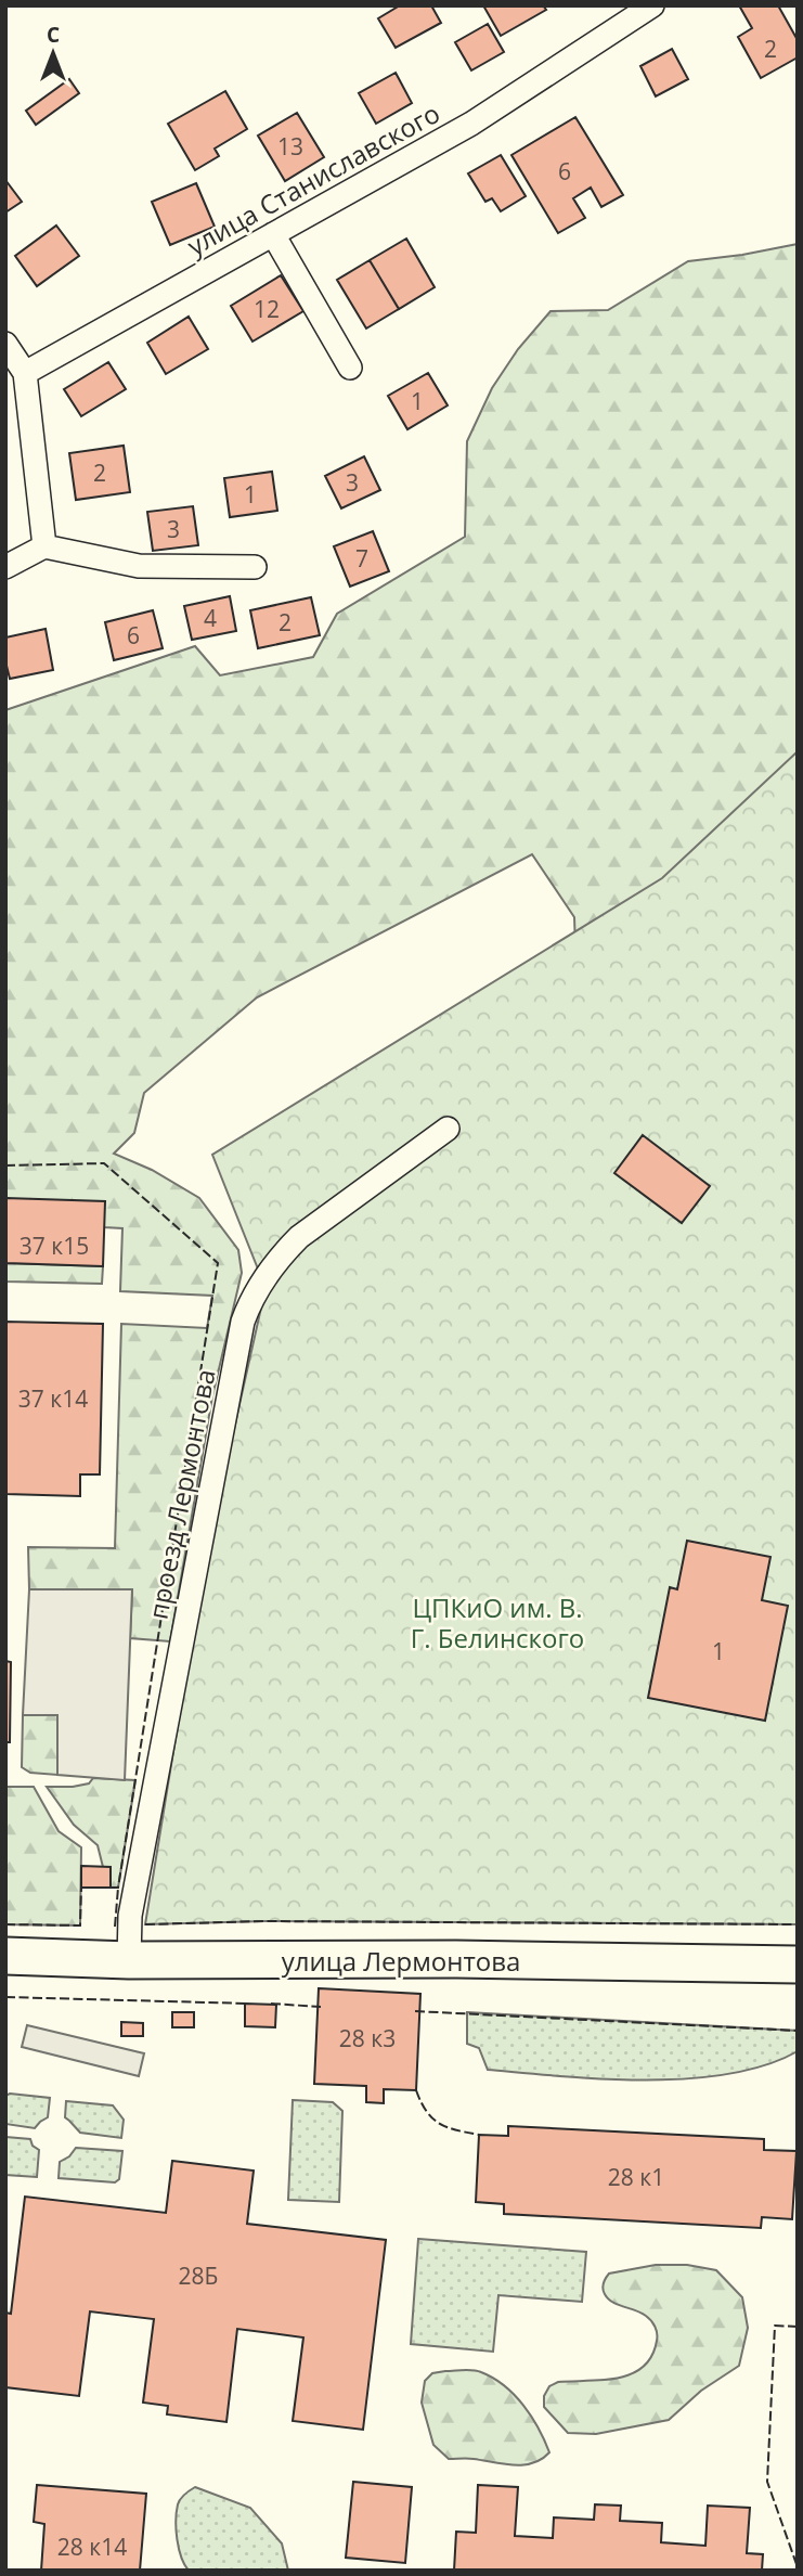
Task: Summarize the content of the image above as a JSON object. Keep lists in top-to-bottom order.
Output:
{
  "streets": {
    "main road": ["улица Лермонтова"],
    "street": ["улица Станиславского", "проезд Лермонтова"]
  },
  "crossings": [
    ["проезд Лермонтова", "улица Лермонтова"]
  ],
  "parks": ["ЦПКиО им. В. Г. Белинского"],
  "house_numbers": [
    "2",
    "13",
    "6",
    "12",
    "1",
    "2",
    "3",
    "1",
    "3",
    "7",
    "4",
    "2",
    "6",
    "37 к15",
    "37 к14",
    "1",
    "28 к3",
    "28 к1",
    "28Б",
    "28 к14"
  ],
  "north": "top"
}
